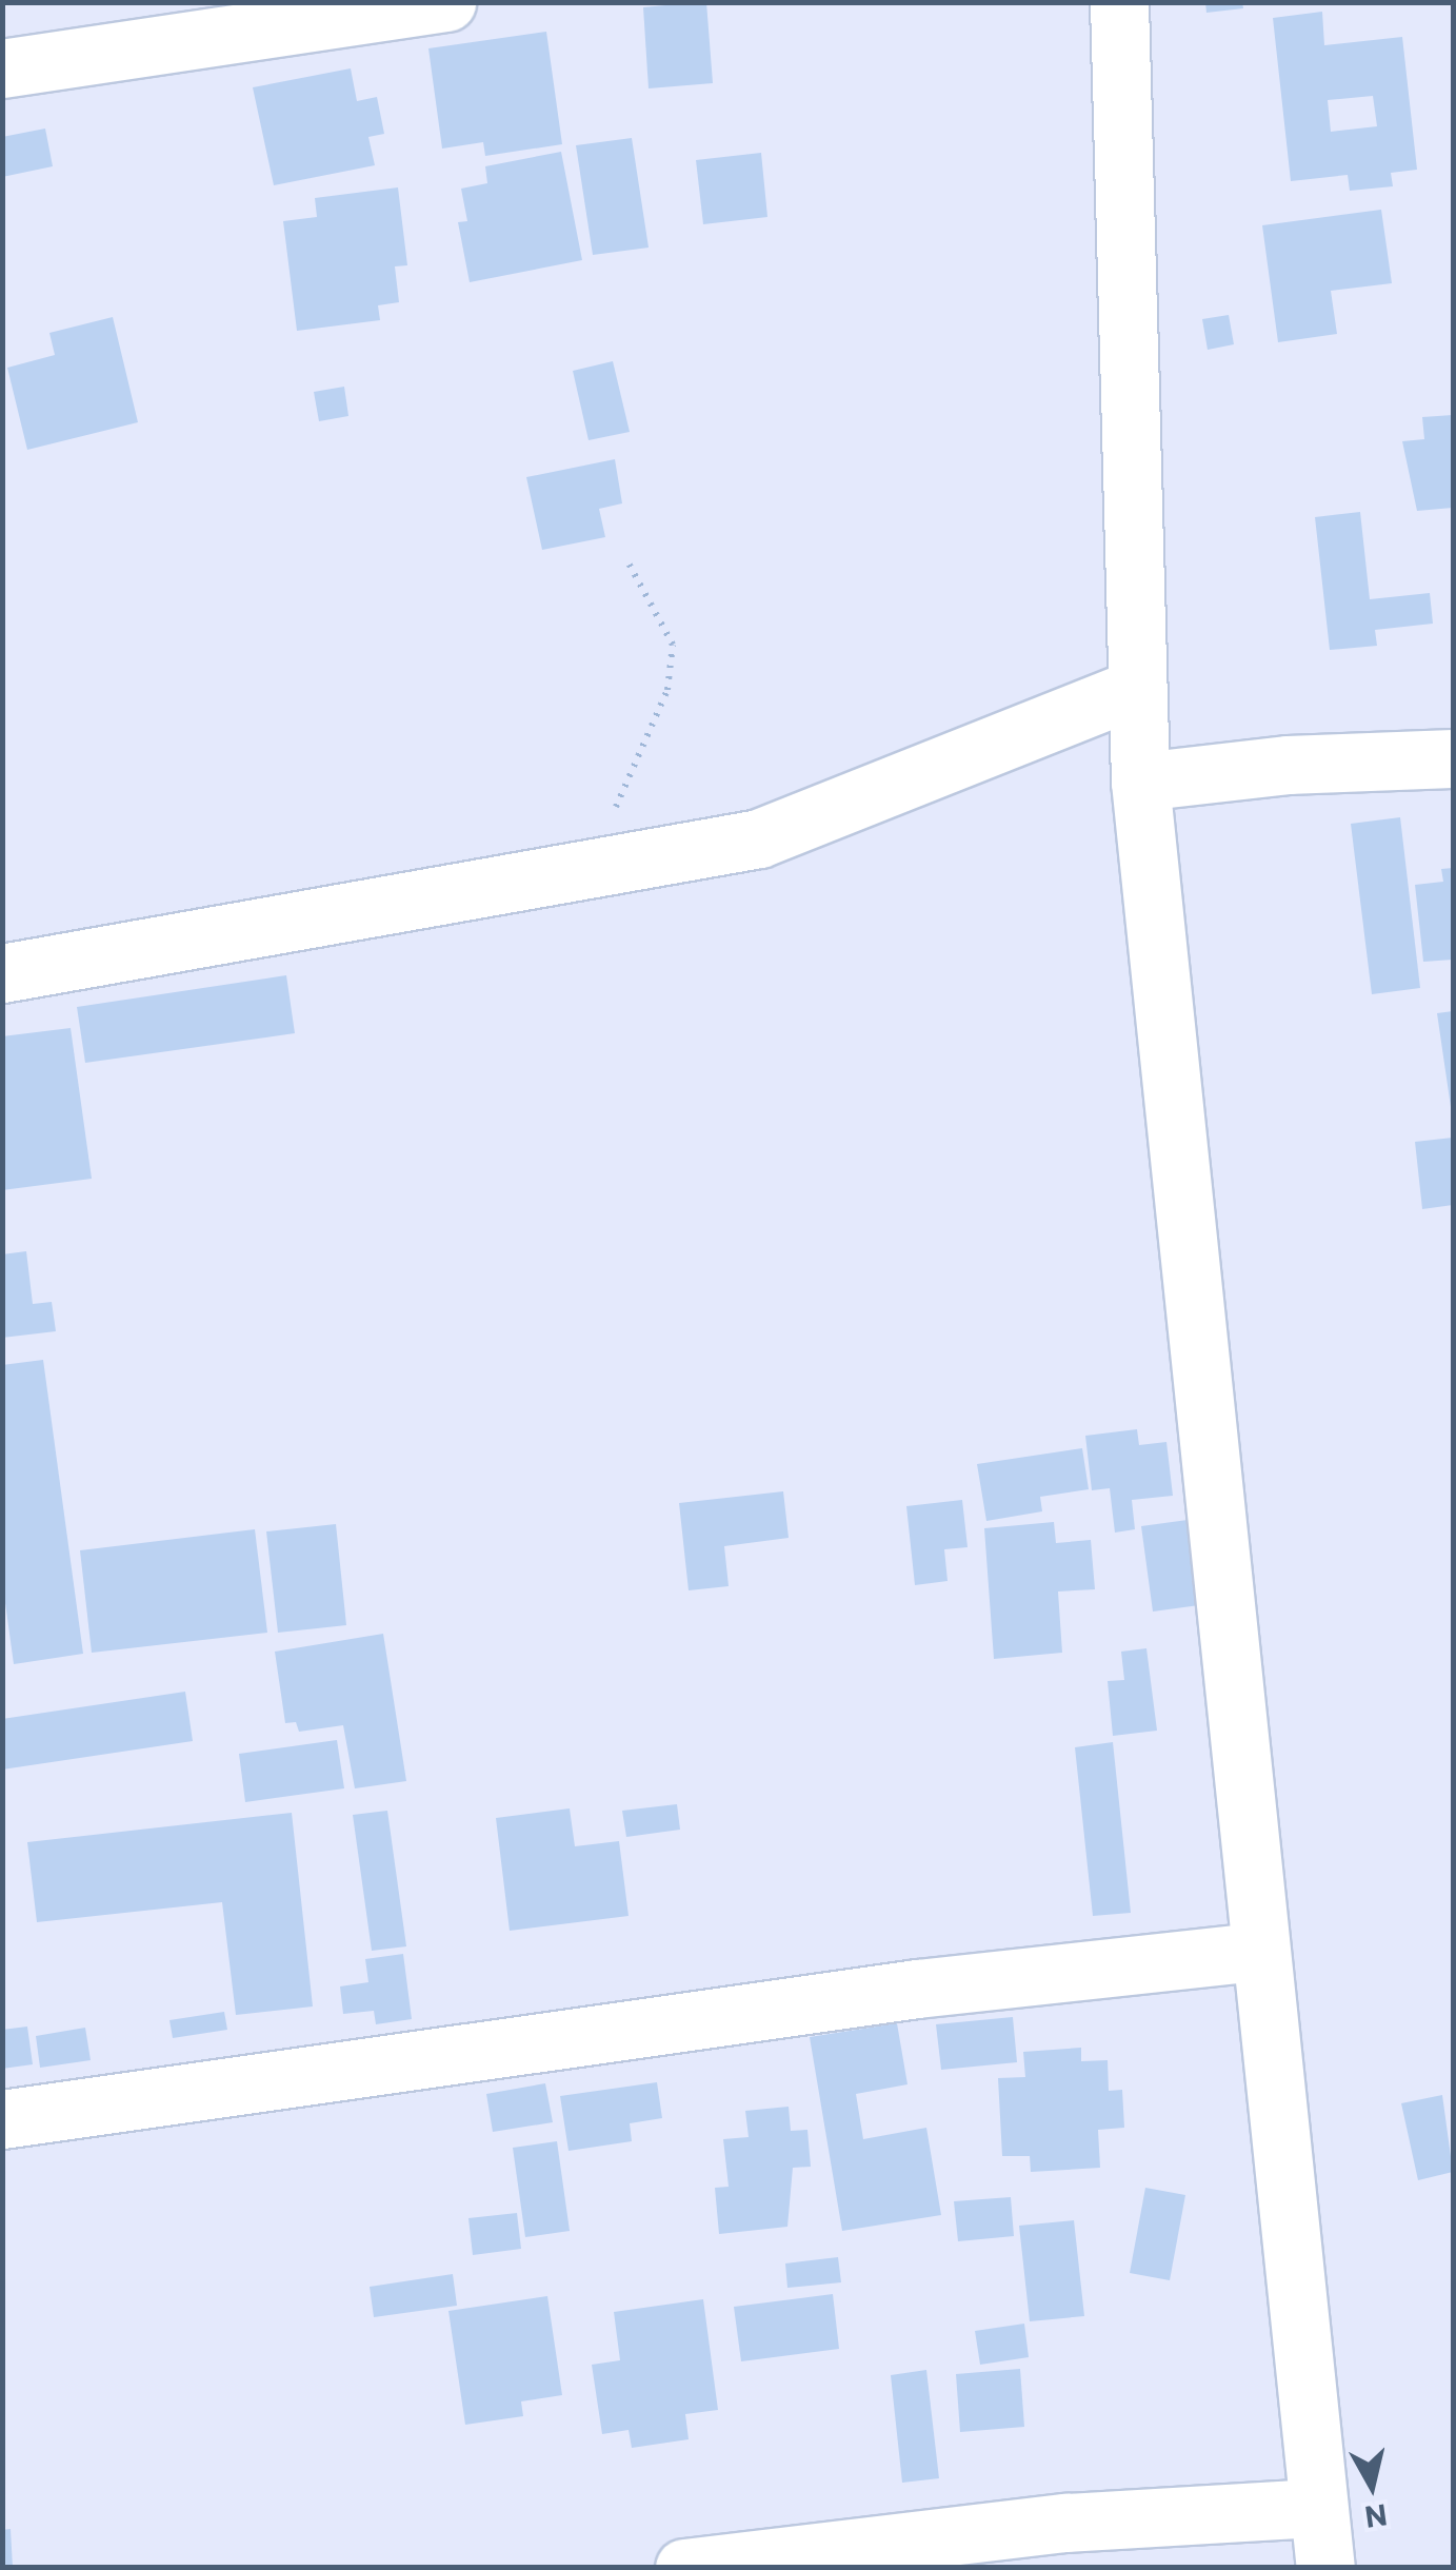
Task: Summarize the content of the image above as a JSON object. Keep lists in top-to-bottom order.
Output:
{
  "north": "bottom"
}
